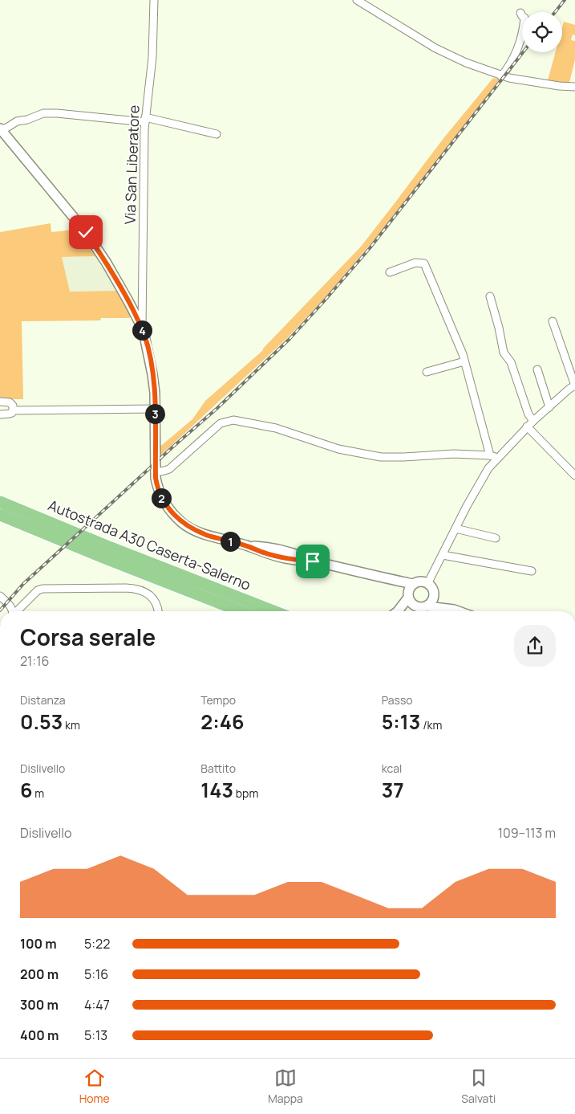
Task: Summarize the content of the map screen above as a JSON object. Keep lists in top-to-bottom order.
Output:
{
  "streets": {
    "highway": ["Autostrada A30 Caserta-Salerno"],
    "street": ["Via San Liberatore"]
  },
  "page": {
    "pins": [
      "4",
      "3",
      "2",
      "1"
    ],
    "heading": ["Corsa serale", "21:16"],
    "stats": [
      ["Distanza", "0.53 km"],
      ["Tempo", "2:46"],
      ["Passo", "5:13 /km"],
      ["Dislivello", "6 m"],
      ["Battito", "143 bpm"],
      ["kcal", "37"]
    ],
    "chart": ["Dislivello", "109–113 m"],
    "list": [
      {
        "name": "100 m",
        "note": "5:22"
      },
      {
        "name": "200 m",
        "note": "5:16"
      },
      {
        "name": "300 m",
        "note": "4:47"
      },
      {
        "name": "400 m",
        "note": "5:13"
      }
    ],
    "tabs": ["Home", "Mappa", "Salvati"]
  }
}
